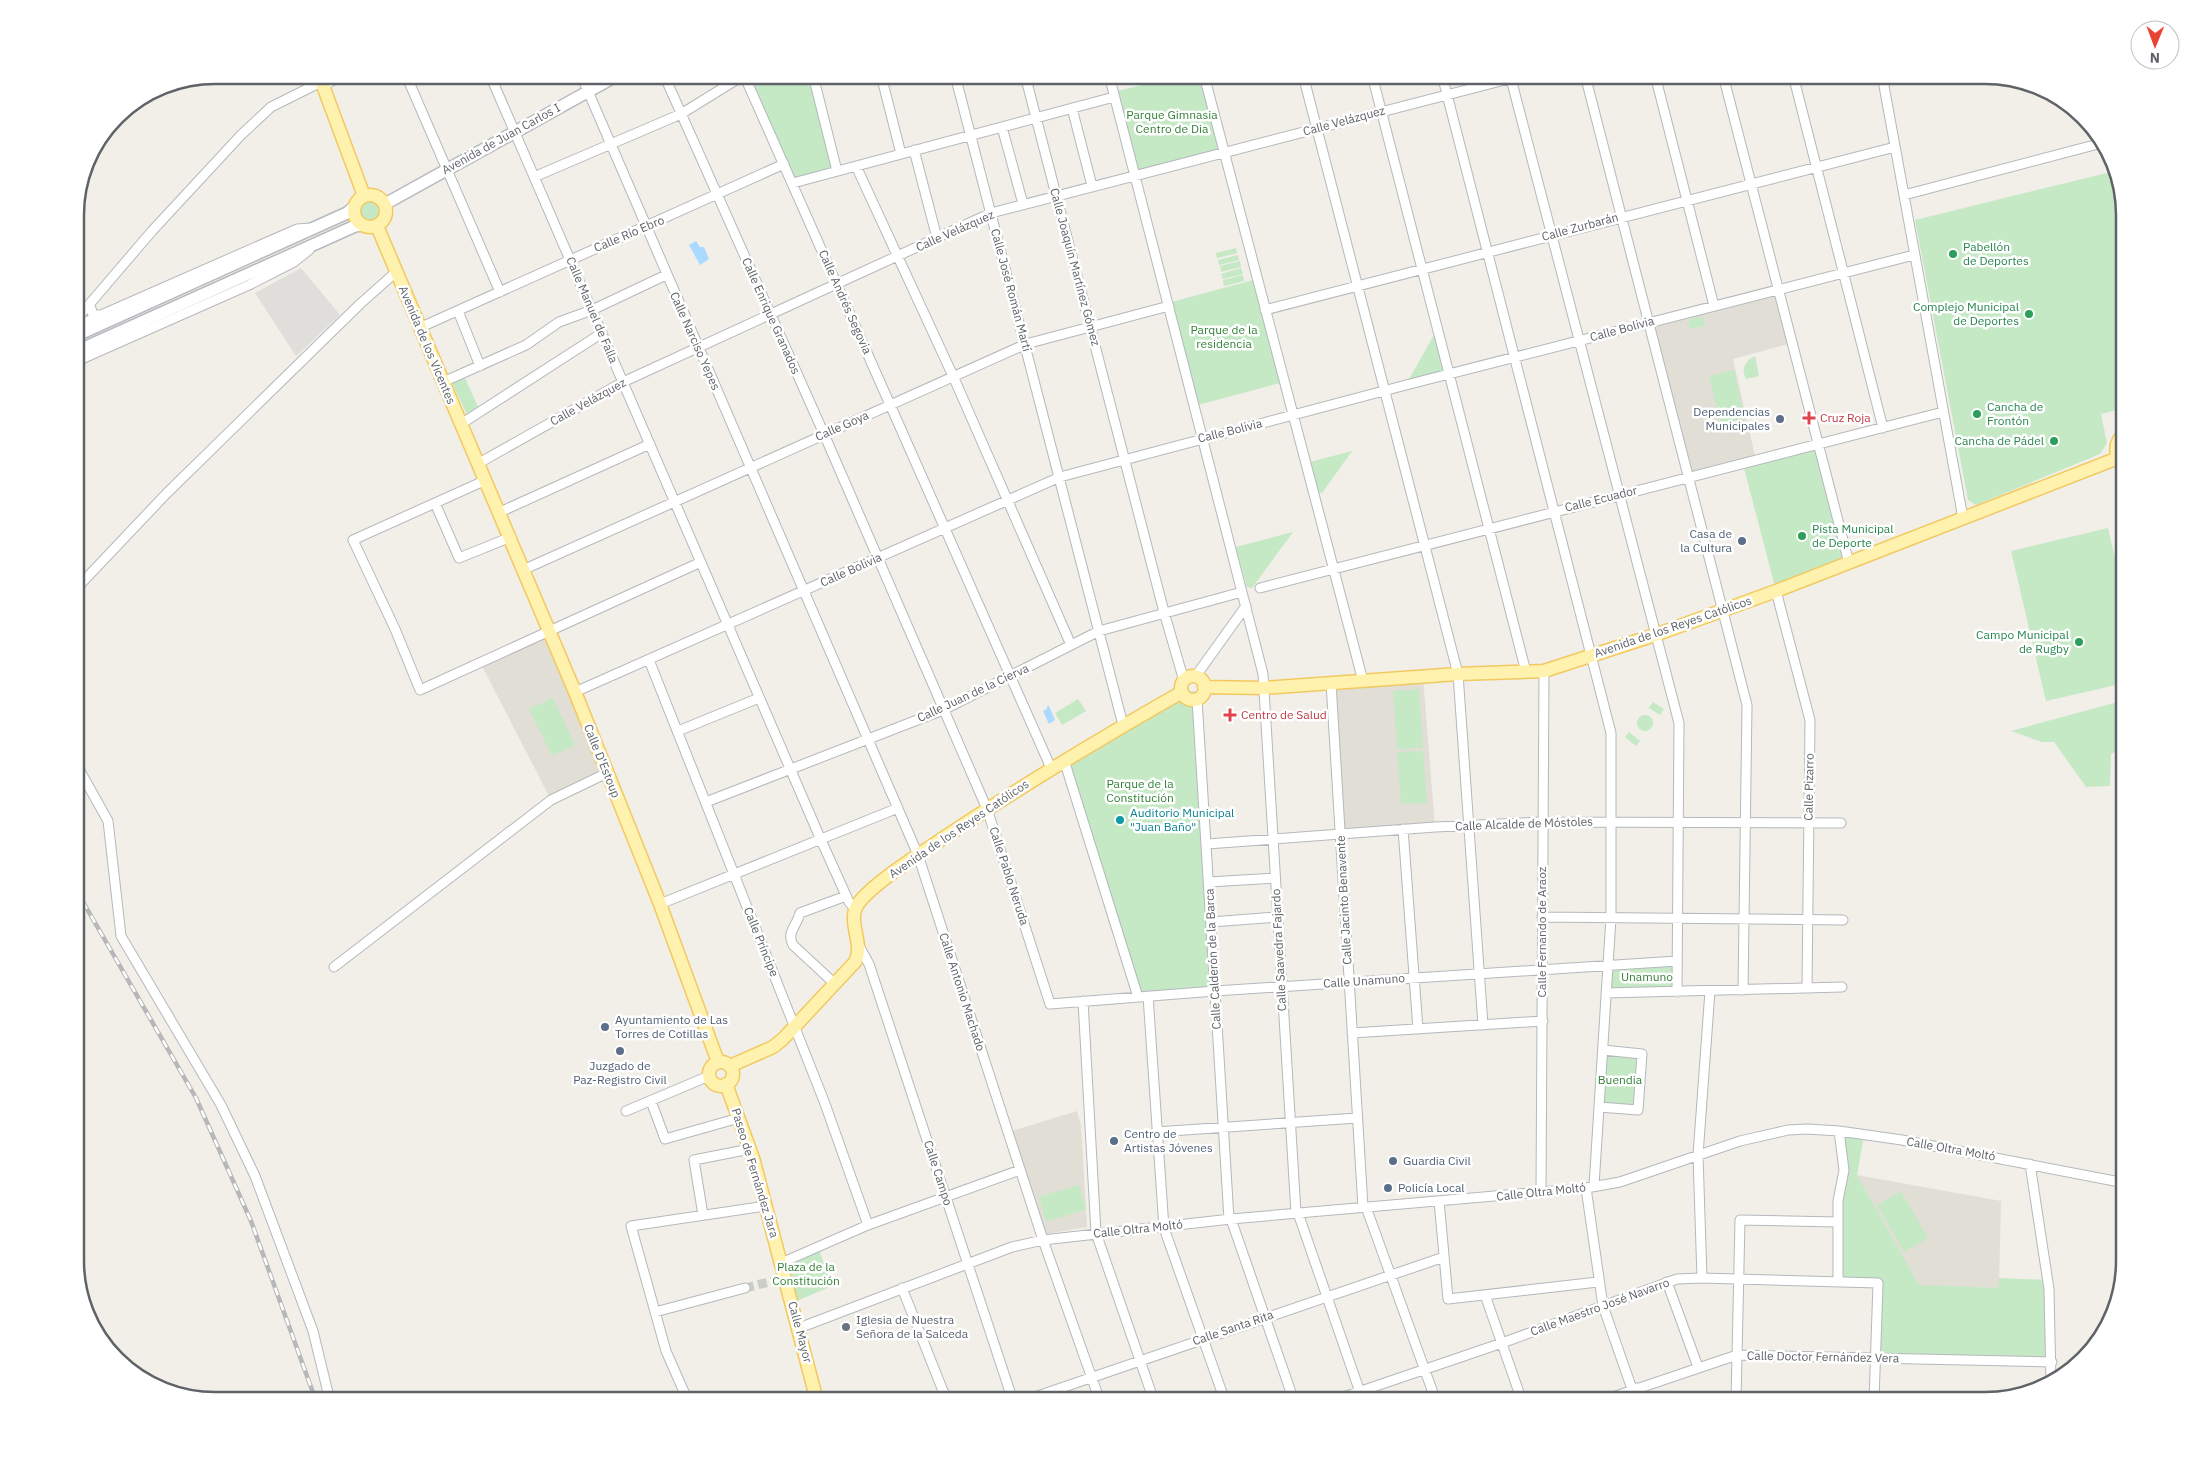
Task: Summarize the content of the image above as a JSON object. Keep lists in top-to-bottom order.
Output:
{
  "streets": {
    "main road": [
      "Avenida de Juan Carlos I",
      "Avenida de los Vicentes",
      "Avenida de los Reyes Católicos",
      "Calle D'Estoup",
      "Paseo de Fernández Jara",
      "Calle Mayor"
    ],
    "street": [
      "Calle Velázquez",
      "Calle Zurbarán",
      "Calle Río Ebro",
      "Calle Joaquín Martínez Gómez",
      "Calle José Román Martí",
      "Calle Andrés Segovia",
      "Calle Manuel de Falla",
      "Calle Enrique Granados",
      "Calle Bolivia",
      "Calle Narciso Yepes",
      "Calle Goya",
      "Calle Ecuador",
      "Calle Juan de la Cierva",
      "Calle Pizarro",
      "Calle Alcalde de Móstoles",
      "Calle Pablo Neruda",
      "Calle Jacinto Benavente",
      "Calle Fernando de Araoz",
      "Calle Príncipe",
      "Calle Saavedra Fajardo",
      "Calle Calderón de la Barca",
      "Calle Unamuno",
      "Calle Antonio Machado",
      "Calle Oltra Moltó",
      "Calle Campo",
      "Calle Maestro José Navarro",
      "Calle Santa Rita",
      "Calle Doctor Fernández Vera"
    ]
  },
  "crossings": [
    ["Calle Velázquez", "Calle Joaquín Martínez Gómez"],
    ["Calle Velázquez", "Calle José Román Martí"],
    ["Calle Velázquez", "Calle Andrés Segovia"],
    ["Calle Velázquez", "Calle Manuel de Falla"],
    ["Calle Velázquez", "Calle Enrique Granados"],
    ["Calle Velázquez", "Calle Narciso Yepes"],
    ["Calle Velázquez", "Avenida de los Vicentes"],
    ["Calle Velázquez", "Calle D'Estoup"],
    ["Calle Velázquez", "Calle Saavedra Fajardo"],
    ["Avenida de Juan Carlos I", "Calle Manuel de Falla"],
    ["Avenida de Juan Carlos I", "Calle Narciso Yepes"],
    ["Avenida de Juan Carlos I", "Avenida de los Vicentes"],
    ["Calle Río Ebro", "Calle Andrés Segovia"],
    ["Calle Río Ebro", "Calle Manuel de Falla"],
    ["Calle Río Ebro", "Calle Enrique Granados"],
    ["Calle Río Ebro", "Calle Narciso Yepes"],
    ["Calle Río Ebro", "Avenida de los Vicentes"],
    ["Calle Joaquín Martínez Gómez", "Calle Bolivia"],
    ["Calle Joaquín Martínez Gómez", "Calle Goya"],
    ["Calle Joaquín Martínez Gómez", "Avenida de los Reyes Católicos"],
    ["Calle Joaquín Martínez Gómez", "Calle Juan de la Cierva"],
    ["Calle José Román Martí", "Calle Bolivia"],
    ["Calle José Román Martí", "Calle Goya"],
    ["Calle José Román Martí", "Avenida de los Reyes Católicos"],
    ["Calle José Román Martí", "Calle Juan de la Cierva"],
    ["Calle Andrés Segovia", "Calle Bolivia"],
    ["Calle Andrés Segovia", "Calle Goya"],
    ["Calle Andrés Segovia", "Avenida de los Reyes Católicos"],
    ["Calle Andrés Segovia", "Calle Juan de la Cierva"],
    ["Calle Manuel de Falla", "Calle Bolivia"],
    ["Calle Manuel de Falla", "Calle Goya"],
    ["Calle Enrique Granados", "Calle Bolivia"],
    ["Calle Enrique Granados", "Calle Goya"],
    ["Calle Enrique Granados", "Calle Pablo Neruda"],
    ["Calle Bolivia", "Calle Narciso Yepes"],
    ["Calle Bolivia", "Calle D'Estoup"],
    ["Calle Bolivia", "Calle Pablo Neruda"],
    ["Calle Bolivia", "Calle Príncipe"],
    ["Calle Bolivia", "Calle Saavedra Fajardo"],
    ["Calle Bolivia", "Calle Antonio Machado"],
    ["Calle Narciso Yepes", "Calle Goya"],
    ["Calle Narciso Yepes", "Calle Antonio Machado"],
    ["Avenida de los Vicentes", "Calle D'Estoup"],
    ["Calle Goya", "Calle D'Estoup"],
    ["Calle Goya", "Calle Saavedra Fajardo"],
    ["Avenida de los Reyes Católicos", "Calle Pizarro"],
    ["Avenida de los Reyes Católicos", "Calle Pablo Neruda"],
    ["Avenida de los Reyes Católicos", "Calle Jacinto Benavente"],
    ["Avenida de los Reyes Católicos", "Calle Fernando de Araoz"],
    ["Avenida de los Reyes Católicos", "Calle Saavedra Fajardo"],
    ["Avenida de los Reyes Católicos", "Calle Antonio Machado"],
    ["Calle Juan de la Cierva", "Calle Pablo Neruda"],
    ["Calle Juan de la Cierva", "Calle Príncipe"],
    ["Calle Juan de la Cierva", "Calle Saavedra Fajardo"],
    ["Calle Juan de la Cierva", "Calle Antonio Machado"],
    ["Calle D'Estoup", "Paseo de Fernández Jara"],
    ["Calle Pizarro", "Calle Alcalde de Móstoles"],
    ["Calle Alcalde de Móstoles", "Calle Jacinto Benavente"],
    ["Calle Alcalde de Móstoles", "Calle Fernando de Araoz"],
    ["Calle Alcalde de Móstoles", "Calle Saavedra Fajardo"],
    ["Calle Alcalde de Móstoles", "Calle Calderón de la Barca"],
    ["Calle Pablo Neruda", "Calle Unamuno"],
    ["Calle Jacinto Benavente", "Calle Unamuno"],
    ["Calle Jacinto Benavente", "Calle Oltra Moltó"],
    ["Calle Jacinto Benavente", "Calle Maestro José Navarro"],
    ["Calle Jacinto Benavente", "Calle Santa Rita"],
    ["Calle Fernando de Araoz", "Calle Unamuno"],
    ["Calle Fernando de Araoz", "Calle Oltra Moltó"],
    ["Calle Saavedra Fajardo", "Calle Unamuno"],
    ["Calle Saavedra Fajardo", "Calle Oltra Moltó"],
    ["Calle Saavedra Fajardo", "Calle Maestro José Navarro"],
    ["Calle Saavedra Fajardo", "Calle Santa Rita"],
    ["Calle Calderón de la Barca", "Calle Unamuno"],
    ["Calle Calderón de la Barca", "Calle Oltra Moltó"],
    ["Calle Calderón de la Barca", "Calle Santa Rita"],
    ["Calle Antonio Machado", "Calle Oltra Moltó"],
    ["Calle Antonio Machado", "Calle Santa Rita"],
    ["Calle Oltra Moltó", "Calle Campo"],
    ["Calle Oltra Moltó", "Calle Mayor"],
    ["Paseo de Fernández Jara", "Calle Mayor"],
    ["Calle Maestro José Navarro", "Calle Doctor Fernández Vera"]
  ],
  "parks": [
    "Parque Gimnasia Centro de Dia",
    "Parque de la residencia",
    "Parque de la Constitución",
    "Unamuno",
    "Buendia",
    "Plaza de la Constitución"
  ],
  "places": {
    "other": [
      "Pabellón de Deportes",
      "Complejo Municipal de Deportes",
      "Cancha de Frontón",
      "Dependencias Municipales",
      "Cancha de Pádel",
      "Pista Municipal de Deporte",
      "Casa de la Cultura",
      "Campo Municipal de Rugby",
      "Auditorio Municipal \"Juan Baño\"",
      "Ayuntamiento de Las Torres de Cotillas",
      "Juzgado de Paz-Registro Civil",
      "Centro de Artistas Jóvenes",
      "Guardia Civil",
      "Policía Local",
      "Iglesia de Nuestra Señora de la Salceda"
    ],
    "health": ["Cruz Roja", "Centro de Salud"]
  },
  "north": "bottom"
}
